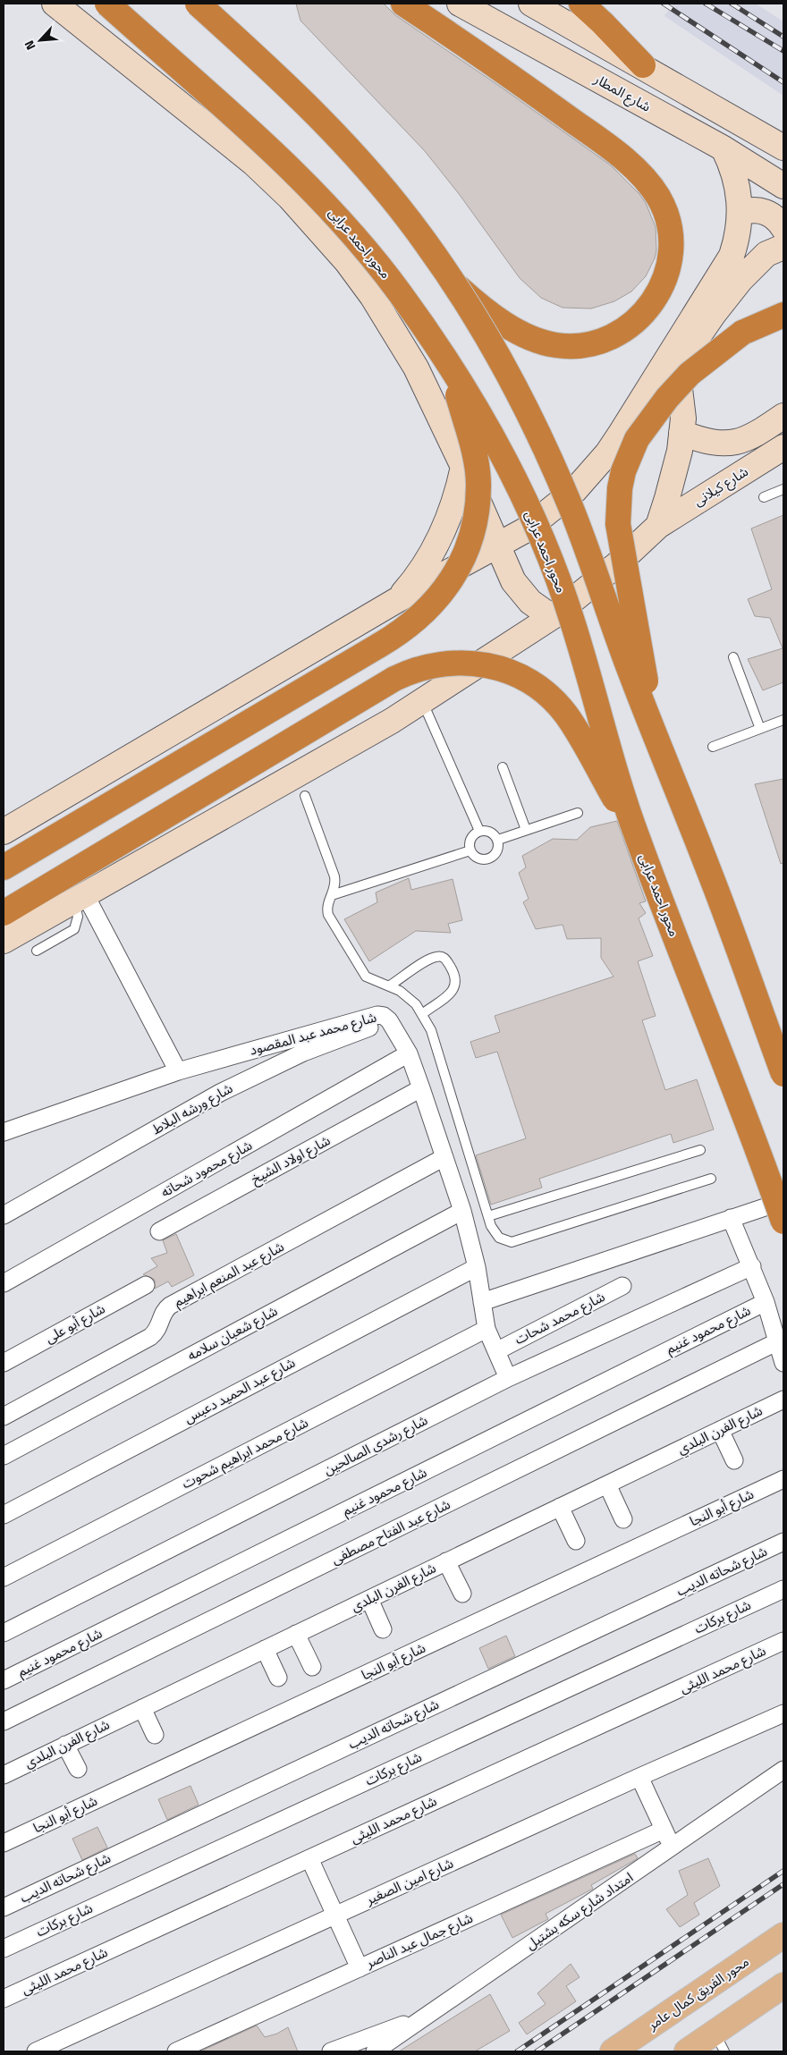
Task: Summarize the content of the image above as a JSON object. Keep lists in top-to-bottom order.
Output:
{
  "streets": {
    "highway": ["محور احمد عرابى"],
    "main road": ["محور الفريق كمال عامر"],
    "street": [
      "شارع المطار",
      "شارع كيلانى",
      "شارع محمد عبد المقصود",
      "شارع ورشه البلاط",
      "شارع اولاد الشيخ",
      "شارع محمود شحاته",
      "شارع عبد المنعم ابراهيم",
      "شارع محمد شحات",
      "شارع أبو على",
      "شارع محمود غنيم",
      "شارع شعبان سلامه",
      "شارع عبد الحميد دعبس",
      "شارع الفرن البلدي",
      "شارع رشدى الصالحين",
      "شارع محمد ابراهيم شحوت",
      "شارع أبو النجا",
      "شارع عبد الفتاح مصطفى",
      "شارع شحاته الديب",
      "شارع بركات",
      "شارع محمد الليثى",
      "شارع امين الصغير",
      "امتداد شارع سكه بشتيل",
      "شارع جمال عبد الناصر"
    ]
  },
  "crossings": [
    ["شارع محمد عبد المقصود", "شارع ورشه البلاط"],
    ["شارع محمد عبد المقصود", "شارع اولاد الشيخ"],
    ["شارع محمد عبد المقصود", "شارع محمود شحاته"],
    ["شارع محمد عبد المقصود", "شارع عبد المنعم ابراهيم"],
    ["شارع محمد عبد المقصود", "شارع محمد شحات"],
    ["شارع محمد عبد المقصود", "شارع شعبان سلامه"],
    ["شارع محمد عبد المقصود", "شارع عبد الحميد دعبس"],
    ["شارع محمد عبد المقصود", "شارع رشدى الصالحين"],
    ["شارع محمد عبد المقصود", "شارع محمد ابراهيم شحوت"]
  ],
  "north": "bottom left"
}
